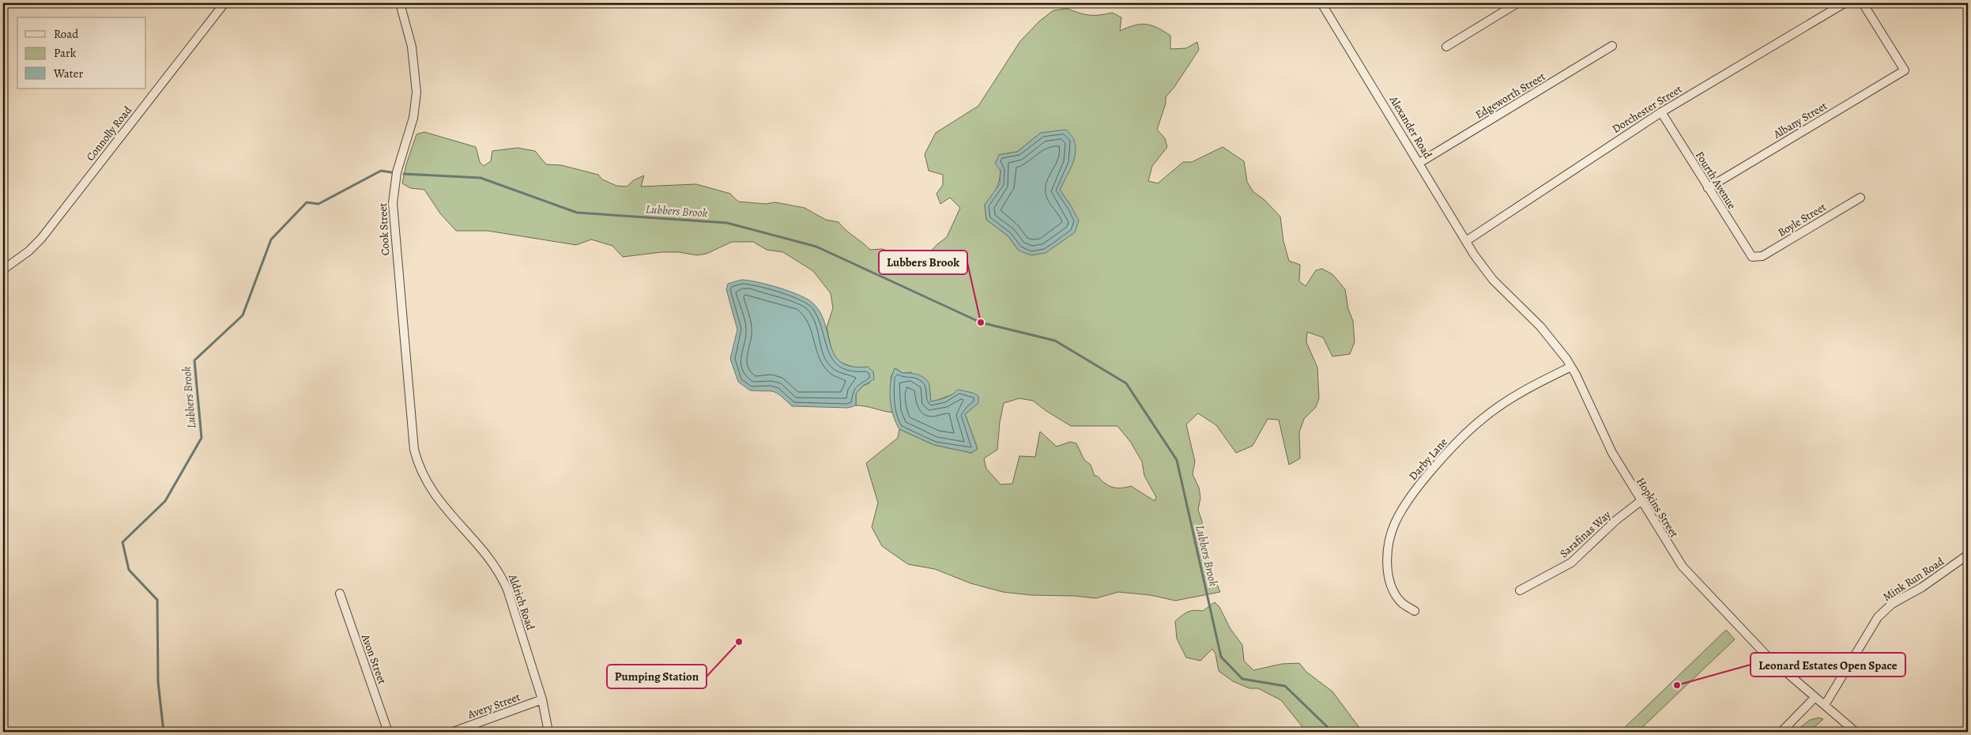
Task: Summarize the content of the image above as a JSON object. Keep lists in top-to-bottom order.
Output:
{
  "streets": {
    "street": [
      "Edgeworth Street",
      "Dorchester Street",
      "Albany Street",
      "Alexander Road",
      "Connolly Road",
      "Fourth Avenue",
      "Boyle Street",
      "Cook Street",
      "Darby Lane",
      "Hopkins Street",
      "Sarafinas Way",
      "Mink Run Road",
      "Aldrich Road",
      "Avon Street",
      "Avery Street"
    ]
  },
  "crossings": [
    ["Edgeworth Street", "Alexander Road"],
    ["Dorchester Street", "Alexander Road"],
    ["Dorchester Street", "Fourth Avenue"],
    ["Albany Street", "Fourth Avenue"],
    ["Alexander Road", "Hopkins Street"],
    ["Fourth Avenue", "Boyle Street"],
    ["Cook Street", "Aldrich Road"],
    ["Darby Lane", "Hopkins Street"],
    ["Hopkins Street", "Sarafinas Way"],
    ["Hopkins Street", "Mink Run Road"],
    ["Aldrich Road", "Avery Street"]
  ],
  "water": ["Lubbers Brook"],
  "places": ["Lubbers Brook", "Pumping Station", "Leonard Estates Open Space"],
  "legend": ["Road", "Park", "Water"]
}
